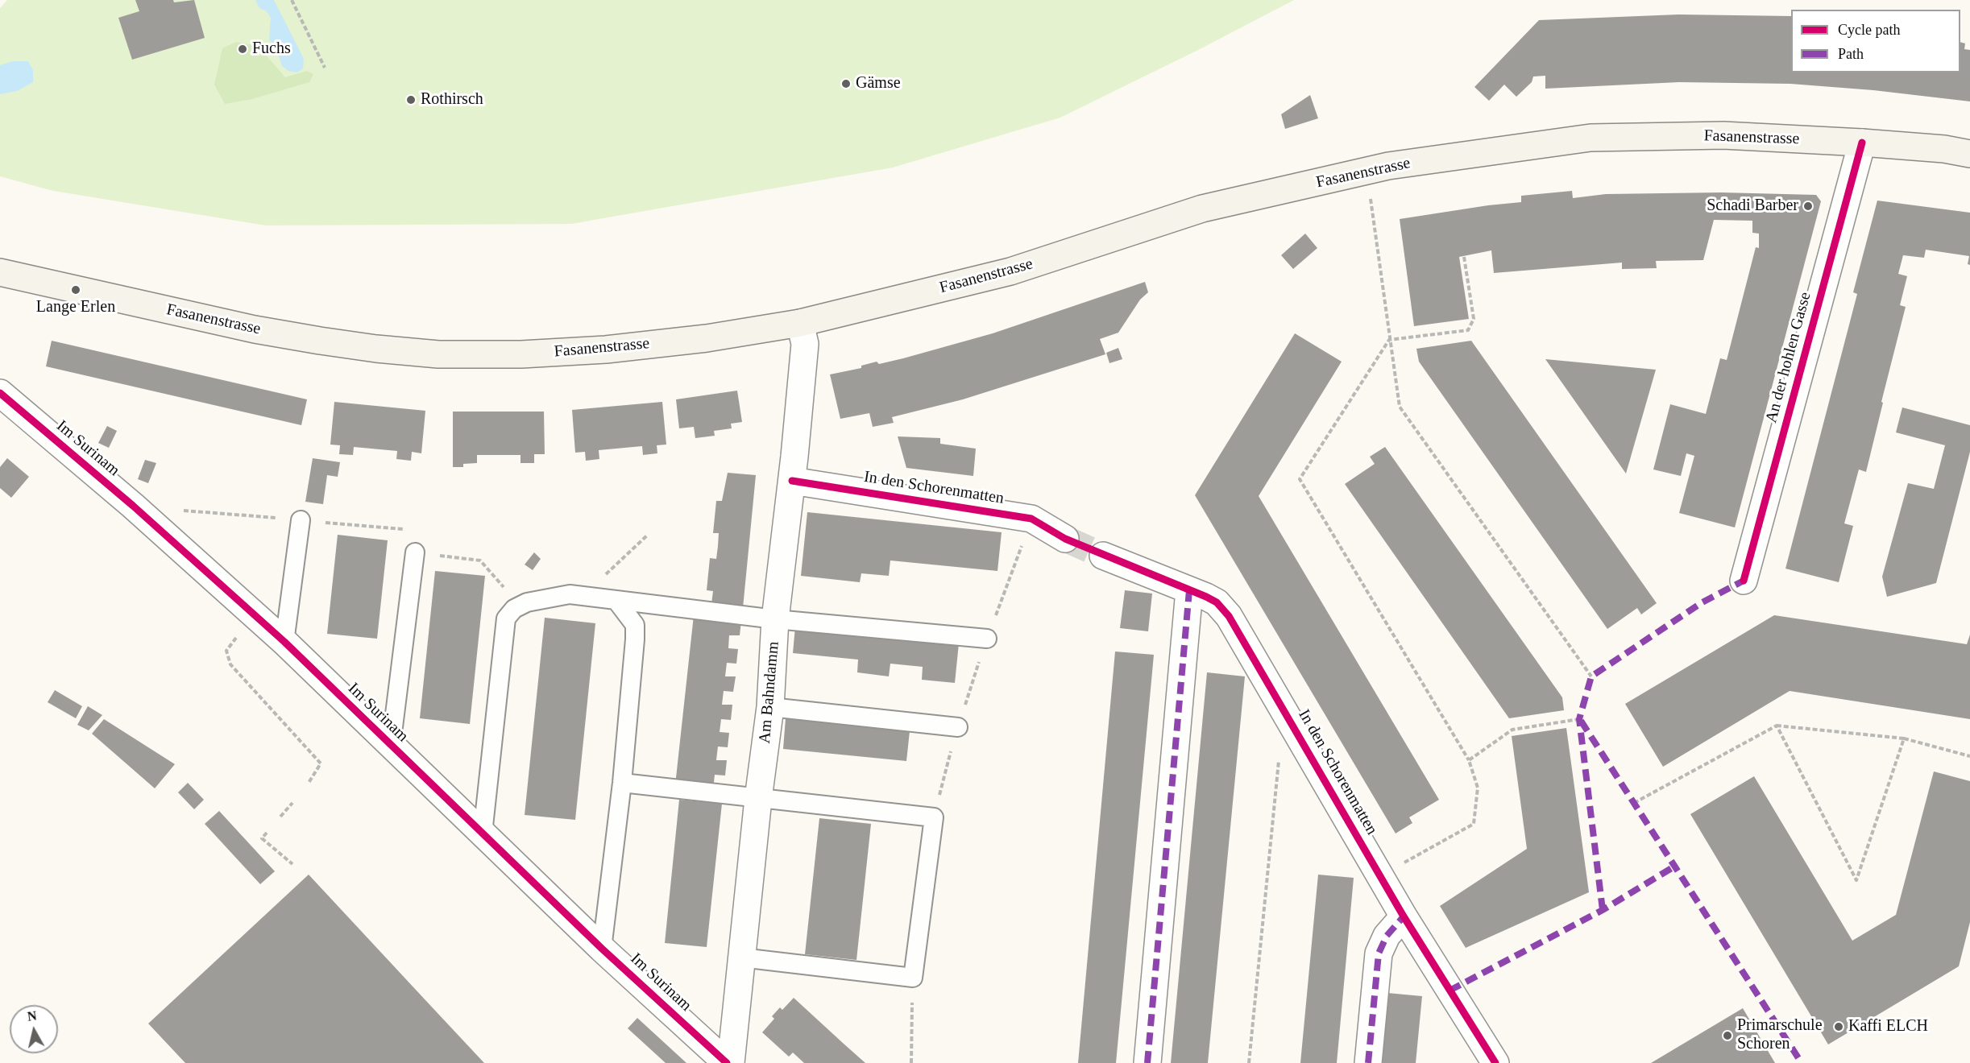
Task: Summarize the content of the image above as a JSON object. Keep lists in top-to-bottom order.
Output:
{
  "streets": {
    "main road": ["Fasanenstrasse"],
    "street": [
      "An der hohlen Gasse",
      "Im Surinam",
      "In den Schorenmatten",
      "Am Bahndamm"
    ]
  },
  "crossings": [
    ["Fasanenstrasse", "An der hohlen Gasse"],
    ["Fasanenstrasse", "Am Bahndamm"],
    ["In den Schorenmatten", "Am Bahndamm"]
  ],
  "places": [
    "Fuchs",
    "Gämse",
    "Rothirsch",
    "Schadi Barber",
    "Lange Erlen",
    "Kaffi ELCH",
    "Primarschule Schoren"
  ],
  "legend": ["Cycle path", "Path"],
  "north": "top"
}
